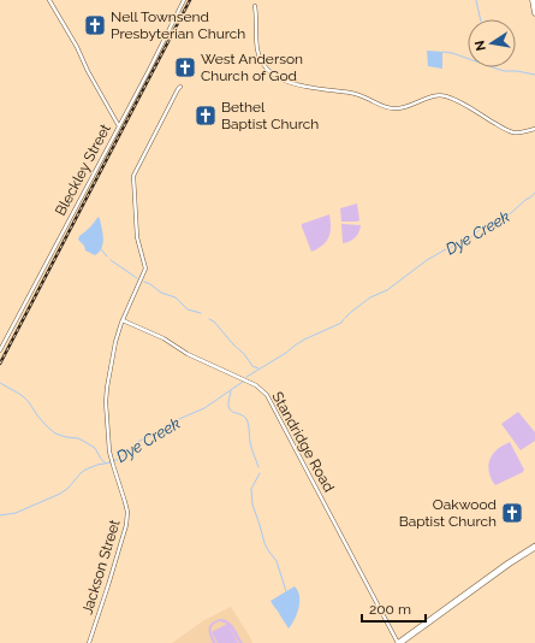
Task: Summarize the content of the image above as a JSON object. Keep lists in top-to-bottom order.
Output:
{
  "streets": {
    "street": ["Bleckley Street", "Standridge Road", "Jackson Street"]
  },
  "crossings": [
    ["Standridge Road", "Jackson Street"]
  ],
  "water": ["Dye Creek"],
  "places": {
    "church": [
      "Nell Townsend Presbyterian Church",
      "West Anderson Church of God",
      "Bethel Baptist Church",
      "Oakwood Baptist Church"
    ]
  },
  "scale_bar": "200 m",
  "north": "left"
}
